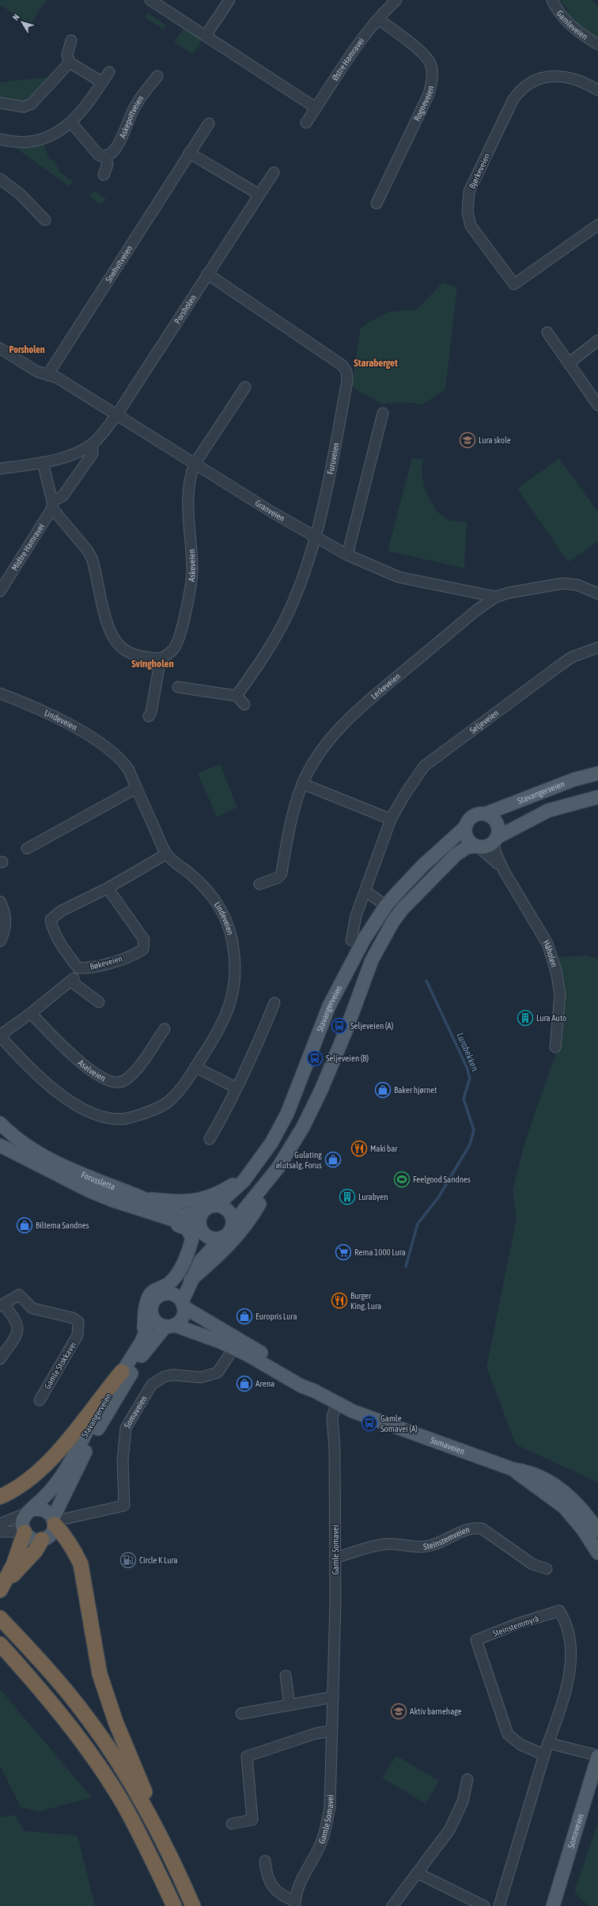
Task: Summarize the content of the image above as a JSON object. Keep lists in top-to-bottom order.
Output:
{
  "streets": {
    "main road": ["Stavangerveien", "Forussletta", "Somaveien"],
    "street": [
      "Gamleveien",
      "Østre Hamravei",
      "Rogneveien",
      "Askepottveien",
      "Bjørkeveien",
      "Snehvitveien",
      "Porsholen",
      "Furuveien",
      "Granveien",
      "Midtre Hamravei",
      "Askeveien",
      "Lerkeveien",
      "Lindeveien",
      "Seljeveien",
      "Håholen",
      "Bøkeveien",
      "Asalveien",
      "Gamle Stokkavei",
      "Steinstemveien",
      "Gamle Somavei",
      "Steinstemmyrå"
    ]
  },
  "crossings": [
    ["Østre Hamravei", "Rogneveien"],
    ["Porsholen", "Furuveien"],
    ["Porsholen", "Granveien"],
    ["Porsholen", "Midtre Hamravei"],
    ["Furuveien", "Granveien"],
    ["Granveien", "Askeveien"],
    ["Granveien", "Lerkeveien"],
    ["Lindeveien", "Bøkeveien"],
    ["Stavangerveien", "Håholen"],
    ["Stavangerveien", "Forussletta"],
    ["Stavangerveien", "Somaveien"],
    ["Somaveien", "Gamle Somavei"],
    ["Steinstemveien", "Gamle Somavei"]
  ],
  "districts": ["Porsholen", "Staraberget", "Svingholen"],
  "water": ["Lurabekken"],
  "places": {
    "school or university": ["Lura skole", "Aktiv barnehage"],
    "building": ["Lura Auto", "Lurabyen"],
    "bus stop": ["Seljeveien (A)", "Seljeveien (B)", "Gamle Somavei (A)"],
    "shop": [
      "Baker hjørnet",
      "Gulating ølutsalg, Forus",
      "Biltema Sandnes",
      "Europris Lura",
      "Arena"
    ],
    "restaurant": ["Maki bar", "Burger King, Lura"],
    "sports": ["Feelgood Sandnes"],
    "supermarket": ["Rema 1000 Lura"],
    "fuel station": ["Circle K Lura"]
  },
  "north": "top left"
}
